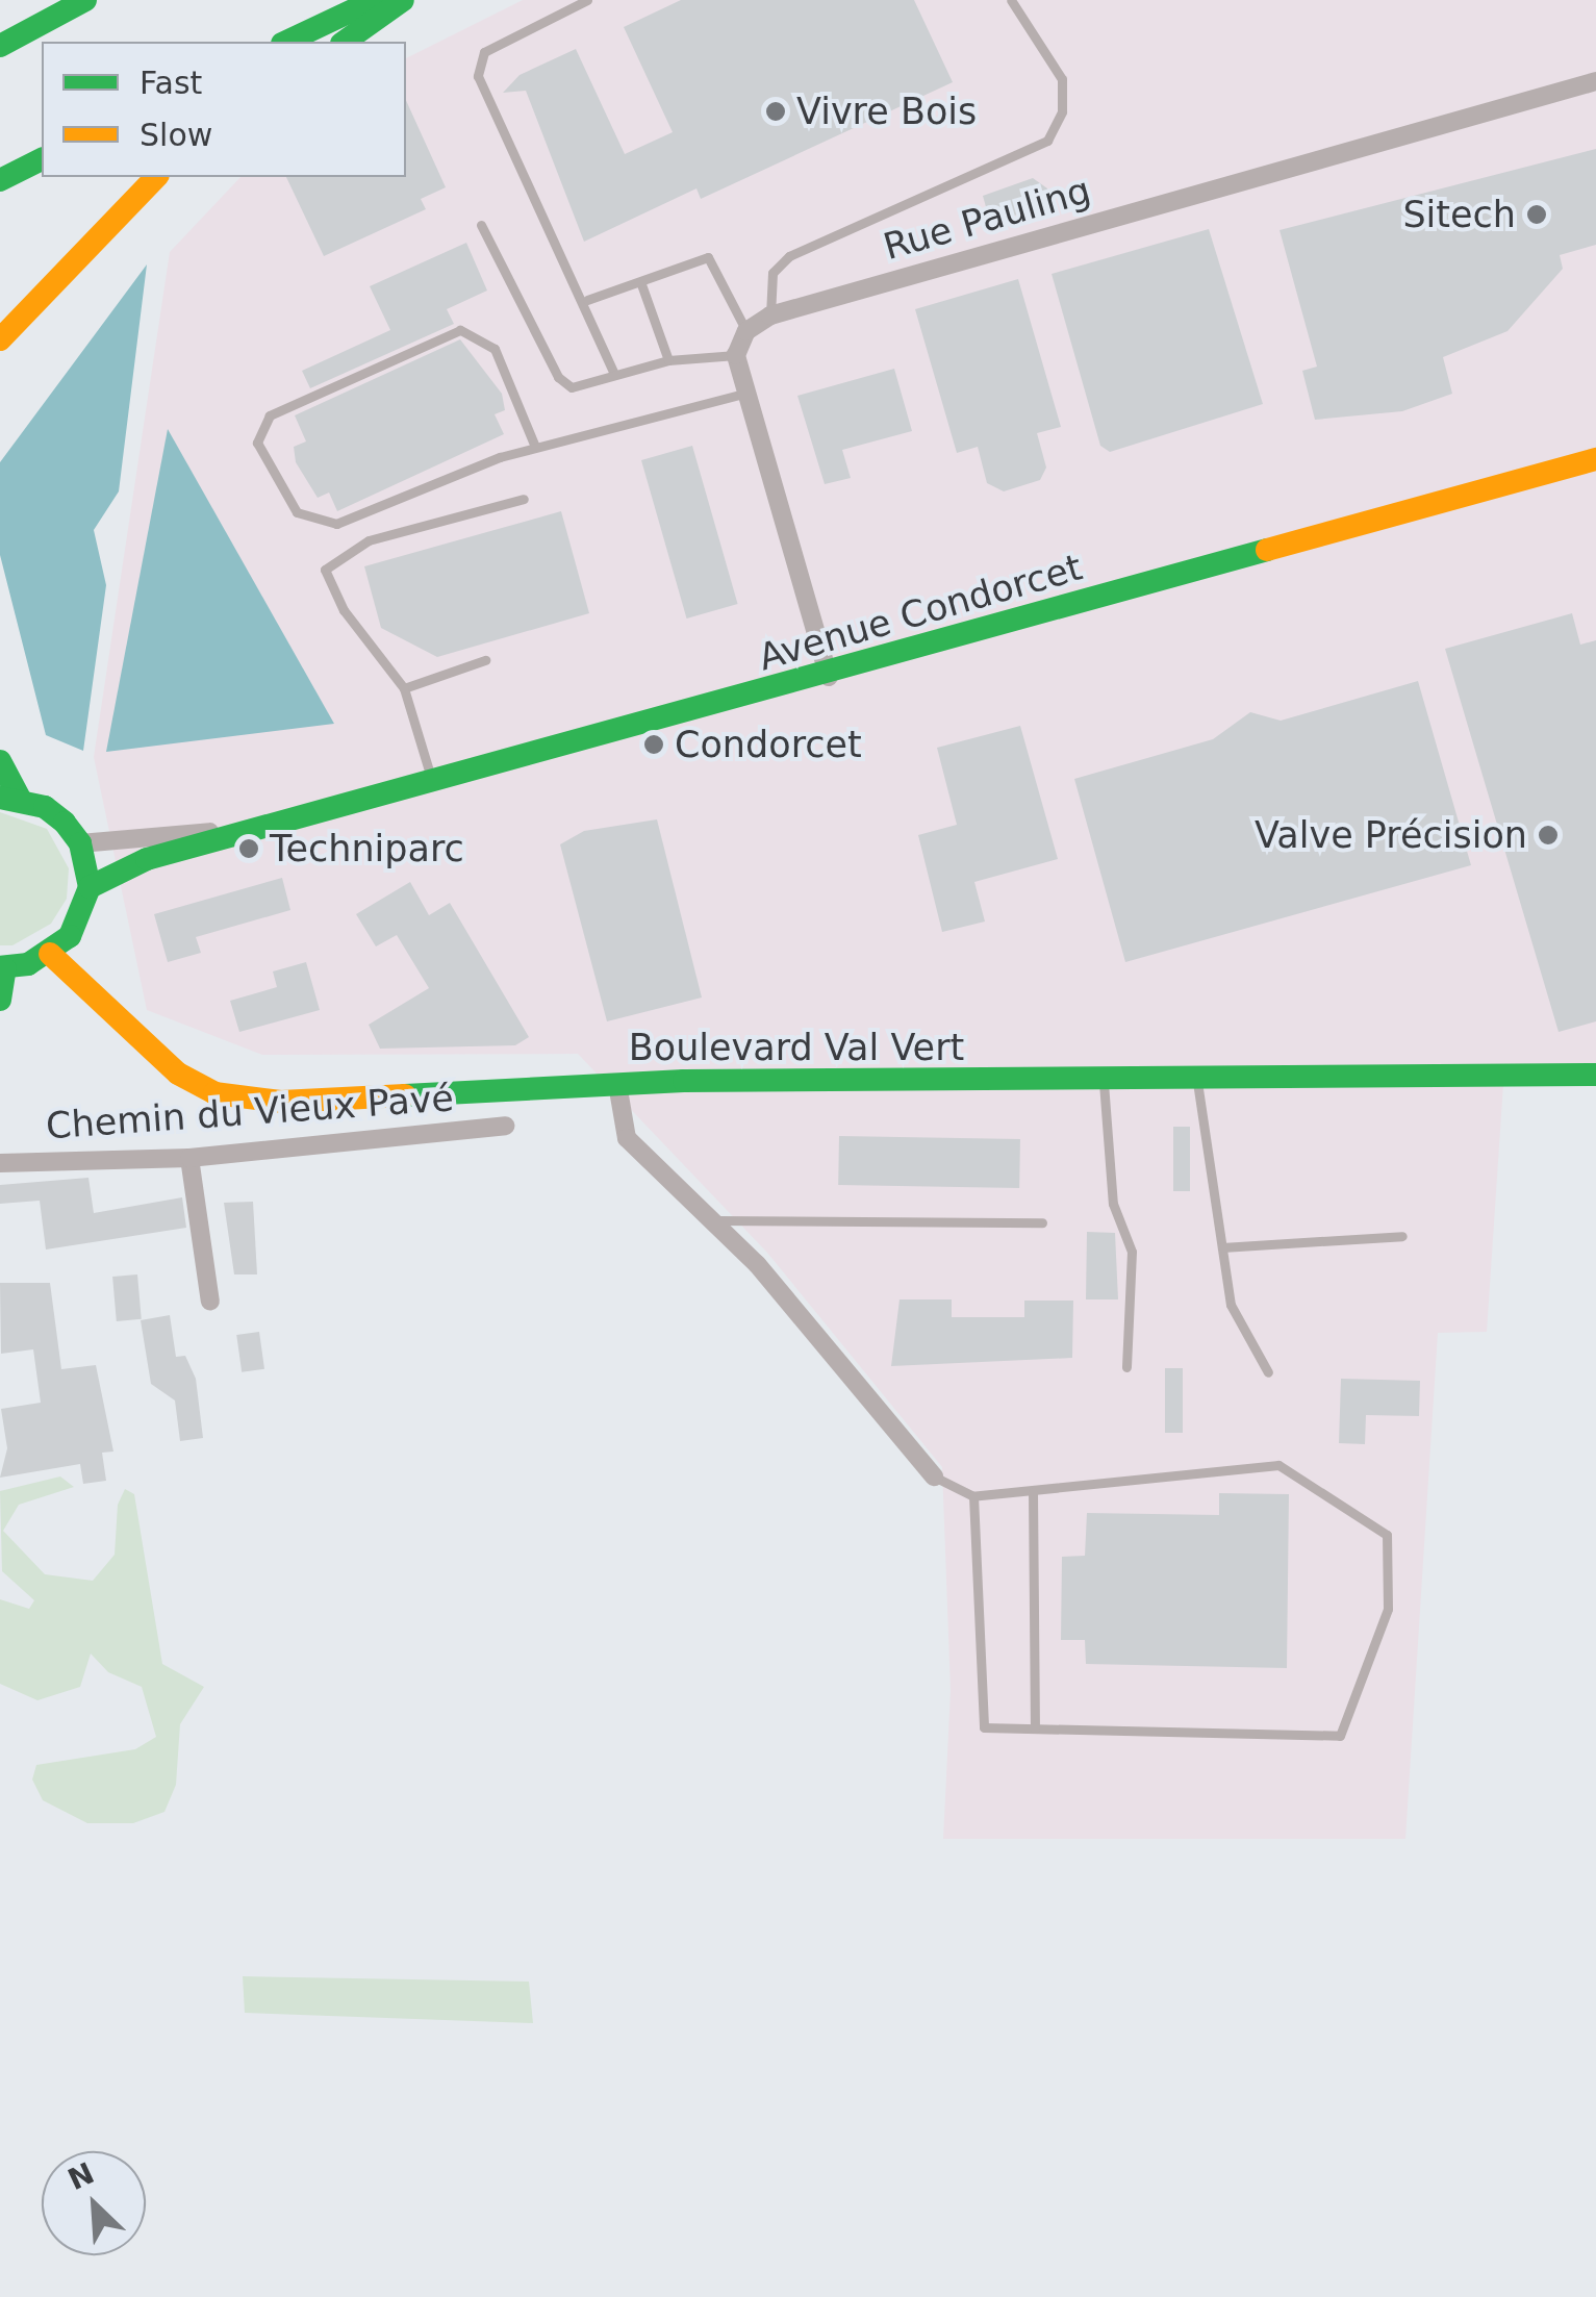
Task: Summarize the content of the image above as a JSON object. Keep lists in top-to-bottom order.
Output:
{
  "streets": {
    "main road": ["Avenue Condorcet", "Boulevard Val Vert"],
    "street": ["Rue Pauling", "Chemin du Vieux Pavé"]
  },
  "places": [
    "Vivre Bois",
    "Sitech",
    "Condorcet",
    "Valve Précision",
    "Techniparc"
  ],
  "legend": ["Fast", "Slow"],
  "north": "top left"
}
